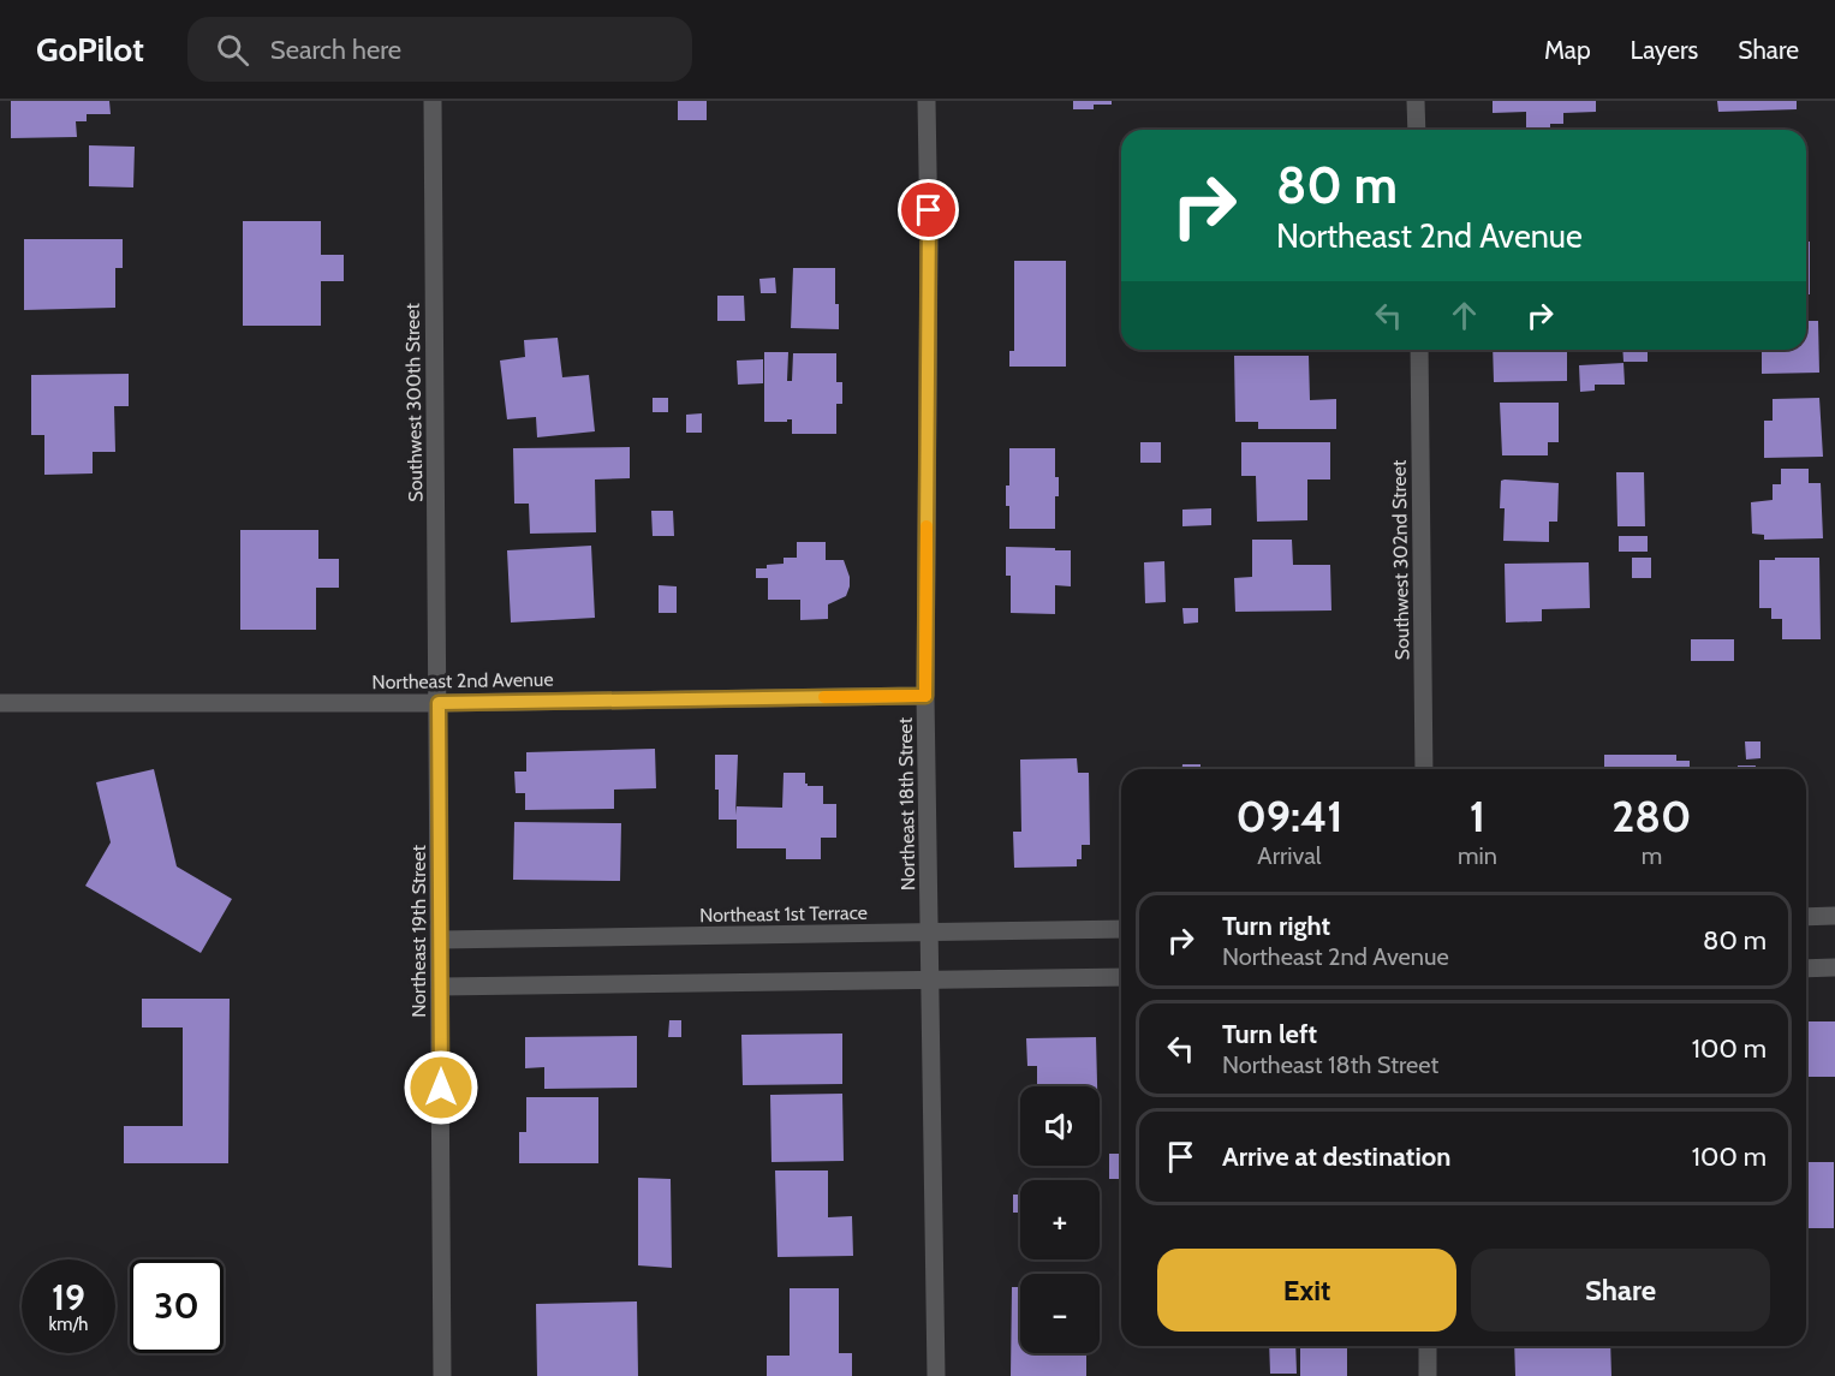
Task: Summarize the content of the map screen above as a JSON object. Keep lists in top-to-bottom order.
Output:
{
  "streets": {
    "street": [
      "Southwest 300th Street",
      "Southwest 302nd Street",
      "Northeast 2nd Avenue",
      "Northeast 18th Street",
      "Northeast 1st Terrace",
      "Northeast 19th Street"
    ]
  },
  "crossings": [
    ["Southwest 300th Street", "Northeast 2nd Avenue"],
    ["Southwest 300th Street", "Northeast 19th Street"],
    ["Northeast 2nd Avenue", "Northeast 18th Street"],
    ["Northeast 2nd Avenue", "Northeast 19th Street"],
    ["Northeast 18th Street", "Northeast 1st Terrace"],
    ["Northeast 1st Terrace", "Northeast 19th Street"]
  ],
  "page": {
    "header": "GoPilot",
    "search": "Search here",
    "nav": ["Map", "Layers", "Share"],
    "turn": ["80 m", "Northeast 2nd Avenue"],
    "eta": [
      "09:41",
      "Arrival",
      "1",
      "min",
      "280",
      "m"
    ],
    "list": [
      {
        "name": "Turn right",
        "note": "Northeast 2nd Avenue",
        "value": "80 m"
      },
      {
        "name": "Turn left",
        "note": "Northeast 18th Street",
        "value": "100 m"
      },
      {
        "name": "Arrive at destination",
        "value": "100 m"
      }
    ],
    "map_buttons": ["+", "−"],
    "buttons": ["Exit", "Share"],
    "speed": "19 km/h",
    "limit": "30"
  }
}
